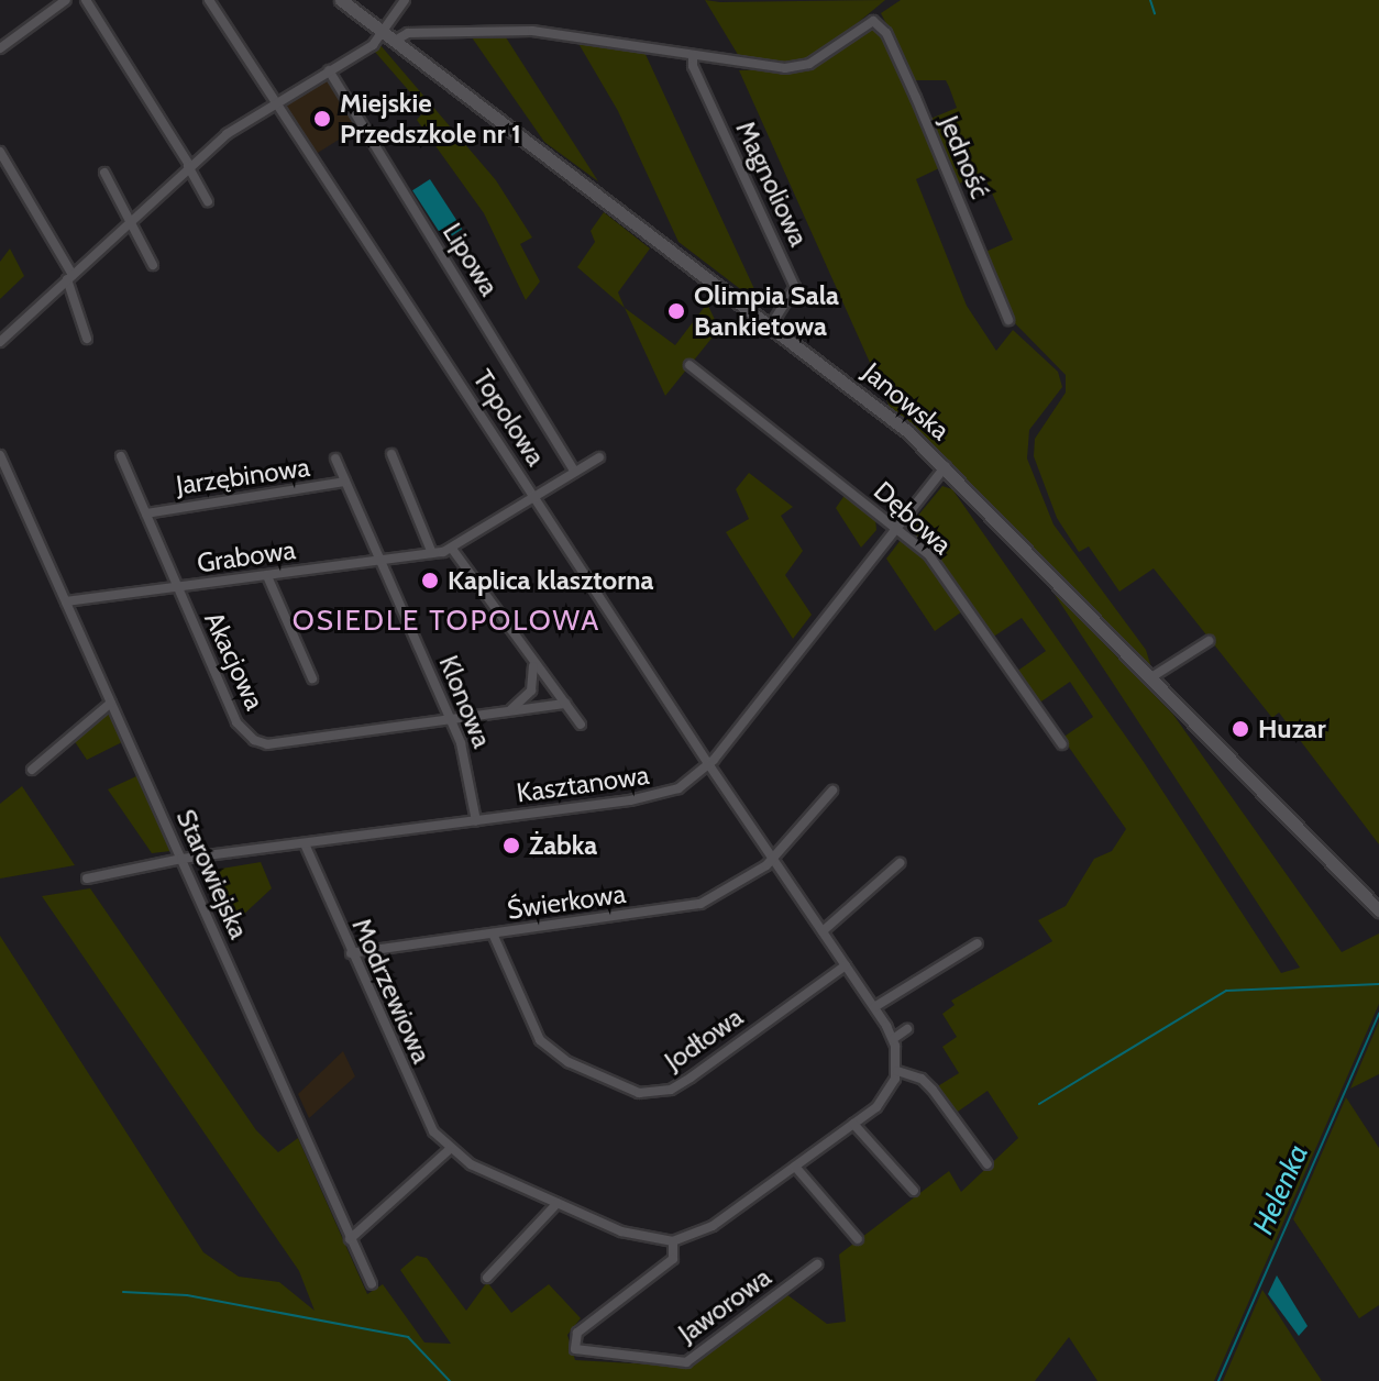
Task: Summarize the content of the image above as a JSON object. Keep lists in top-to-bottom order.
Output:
{
  "streets": {
    "main road": ["Janowska"],
    "street": [
      "Jedność",
      "Magnoliowa",
      "Lipowa",
      "Topolowa",
      "Jarzębinowa",
      "Dębowa",
      "Grabowa",
      "Akacjowa",
      "Klonowa",
      "Kasztanowa",
      "Starowiejska",
      "Świerkowa",
      "Modrzewiowa",
      "Jodłowa",
      "Jaworowa"
    ]
  },
  "crossings": [
    ["Jedność", "Magnoliowa"],
    ["Magnoliowa", "Janowska"],
    ["Lipowa", "Grabowa"],
    ["Janowska", "Kasztanowa"],
    ["Topolowa", "Grabowa"],
    ["Topolowa", "Kasztanowa"],
    ["Topolowa", "Świerkowa"],
    ["Topolowa", "Jodłowa"],
    ["Jarzębinowa", "Akacjowa"],
    ["Jarzębinowa", "Klonowa"],
    ["Dębowa", "Kasztanowa"],
    ["Grabowa", "Akacjowa"],
    ["Grabowa", "Klonowa"],
    ["Grabowa", "Starowiejska"],
    ["Akacjowa", "Klonowa"],
    ["Klonowa", "Kasztanowa"],
    ["Kasztanowa", "Starowiejska"],
    ["Kasztanowa", "Modrzewiowa"],
    ["Świerkowa", "Modrzewiowa"],
    ["Świerkowa", "Jodłowa"],
    ["Modrzewiowa", "Jaworowa"]
  ],
  "districts": ["OSIEDLE TOPOLOWA"],
  "water": ["Helenka"],
  "places": [
    "Miejskie Przedszkole nr 1",
    "Olimpia Sala Bankietowa",
    "Kaplica klasztorna",
    "Huzar",
    "Żabka"
  ]
}
